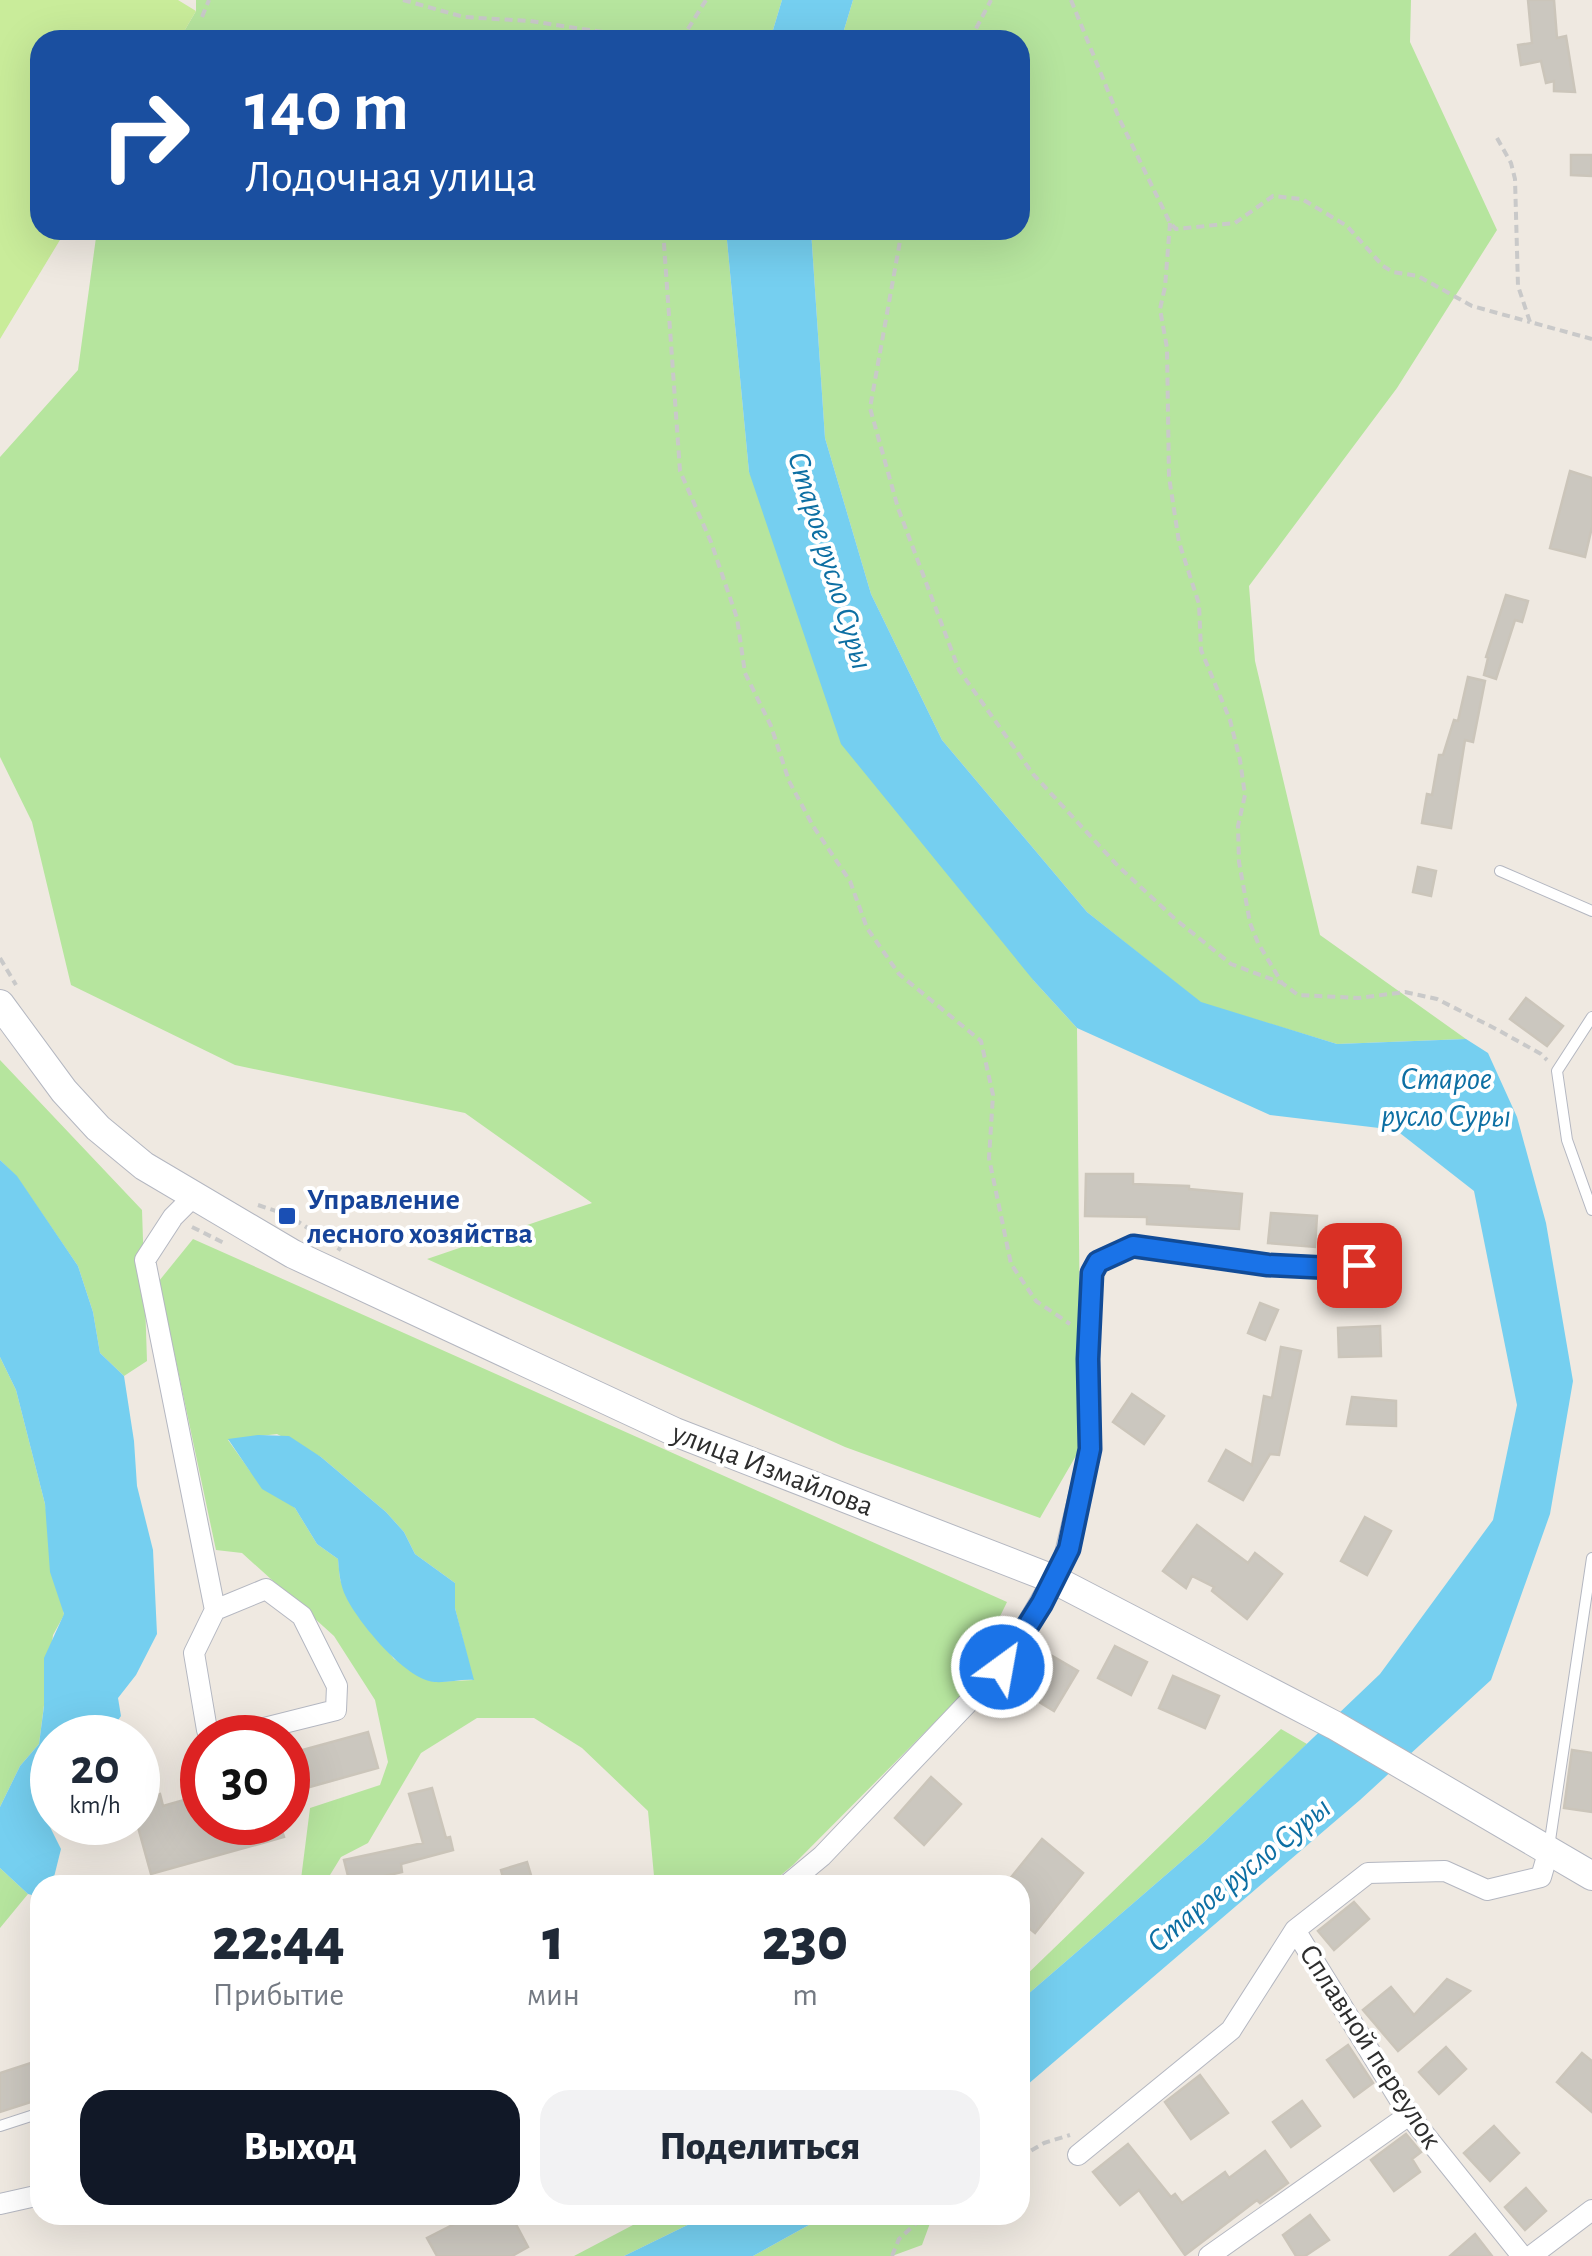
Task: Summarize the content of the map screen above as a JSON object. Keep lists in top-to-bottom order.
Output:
{
  "streets": {
    "main road": ["улица Измайлова"],
    "street": ["Сплавной переулок"]
  },
  "water": ["Старое русло Суры"],
  "places": {
    "transit": ["Управление лесного хозяйства"]
  },
  "page": {
    "turn": ["140 m", "Лодочная улица"],
    "speed": "20 km/h",
    "limit": "30",
    "eta": [
      "22:44",
      "Прибытие",
      "1",
      "мин",
      "230",
      "m"
    ],
    "buttons": ["Выход", "Поделиться"]
  }
}
